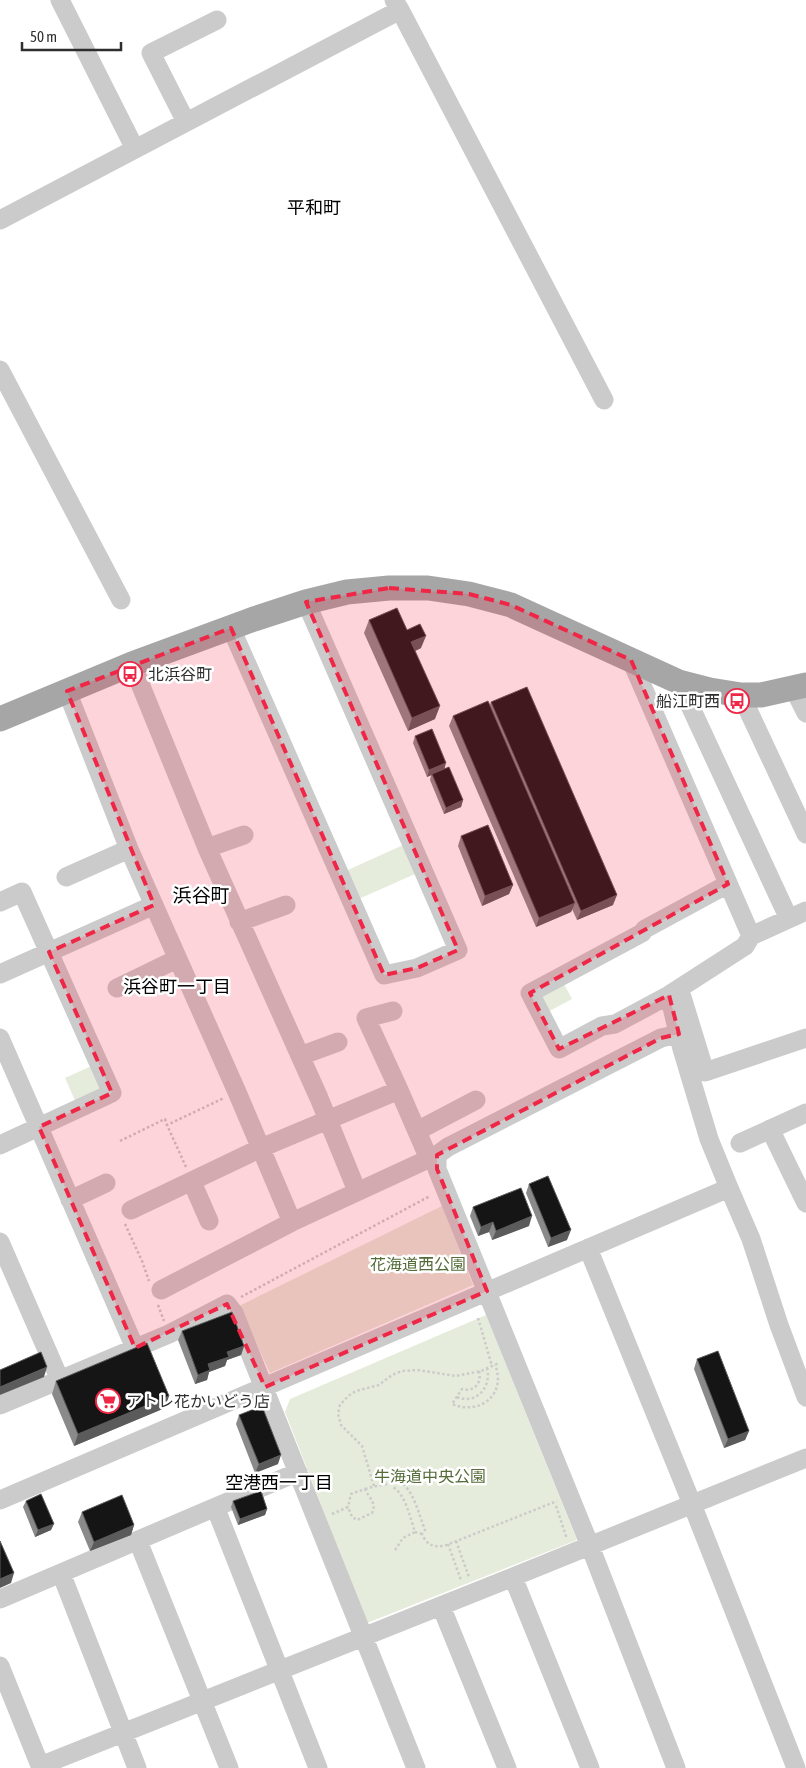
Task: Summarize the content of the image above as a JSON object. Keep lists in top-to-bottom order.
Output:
{
  "districts": [
    "平和町",
    "浜谷町",
    "浜谷町一丁目",
    "空港西一丁目"
  ],
  "parks": ["花海道西公園", "牛海道中央公園"],
  "places": {
    "bus stop": ["北浜谷町", "船江町西"],
    "supermarket": ["アトレ花かいどう店"]
  },
  "scale_bar": "50 m"
}
